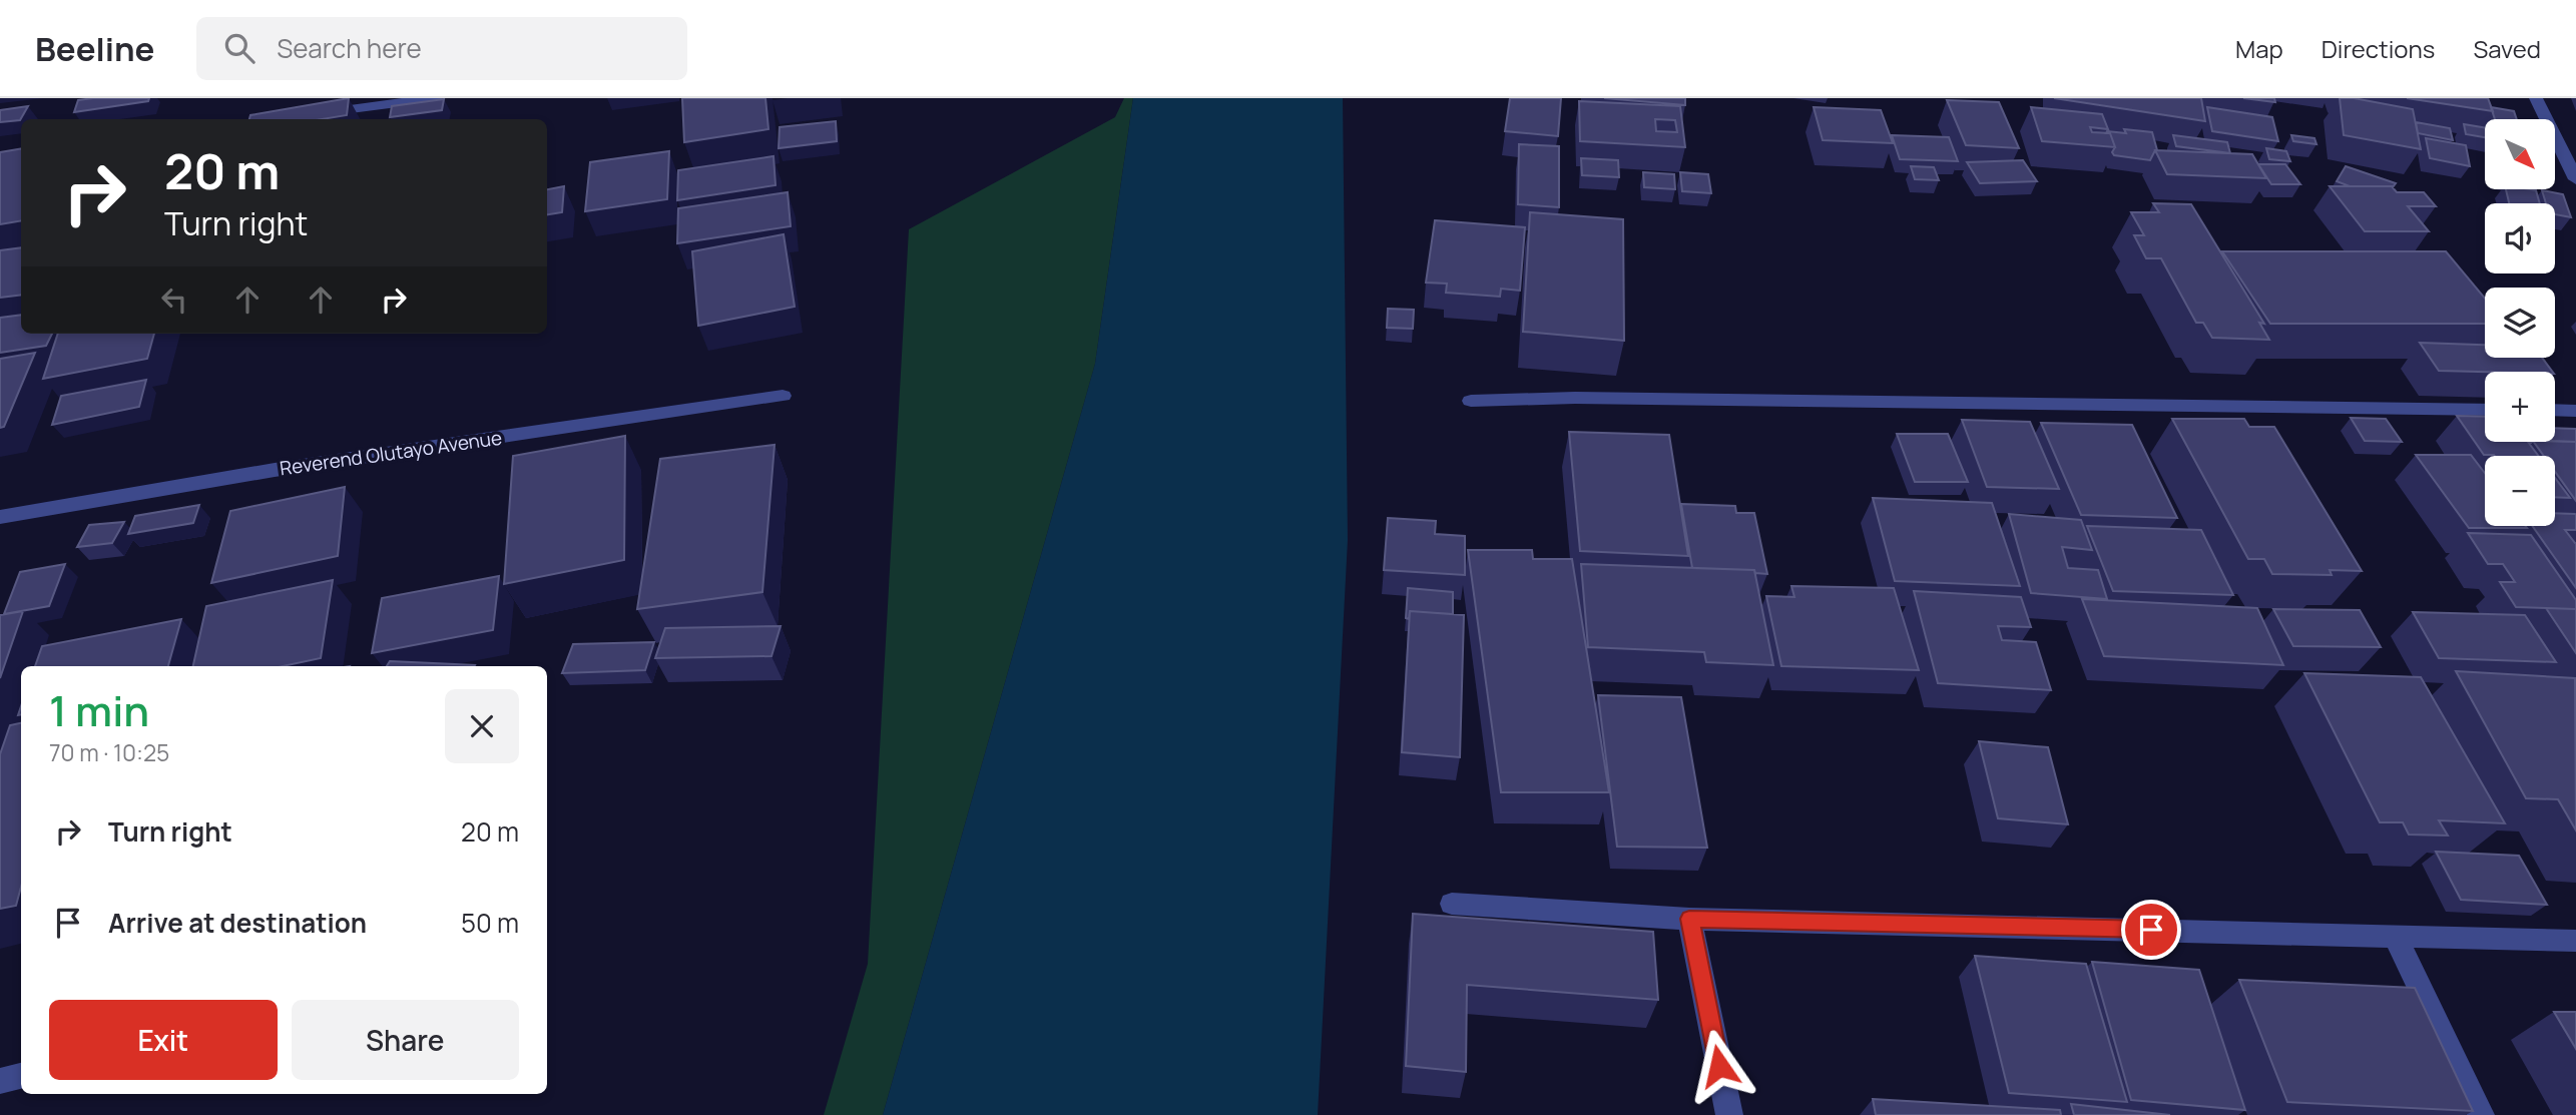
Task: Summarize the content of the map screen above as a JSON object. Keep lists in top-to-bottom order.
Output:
{
  "streets": {
    "street": ["Reverend Olutayo Avenue"]
  },
  "north": "bottom right",
  "page": {
    "header": "Beeline",
    "search": "Search here",
    "nav": ["Map", "Directions", "Saved"],
    "map_buttons": ["+", "−"],
    "turn": ["20 m", "Turn right"],
    "heading": ["1 min", "70 m · 10:25"],
    "list": [
      {
        "name": "Turn right",
        "value": "20 m"
      },
      {
        "name": "Arrive at destination",
        "value": "50 m"
      }
    ],
    "buttons": ["Exit", "Share"]
  }
}
